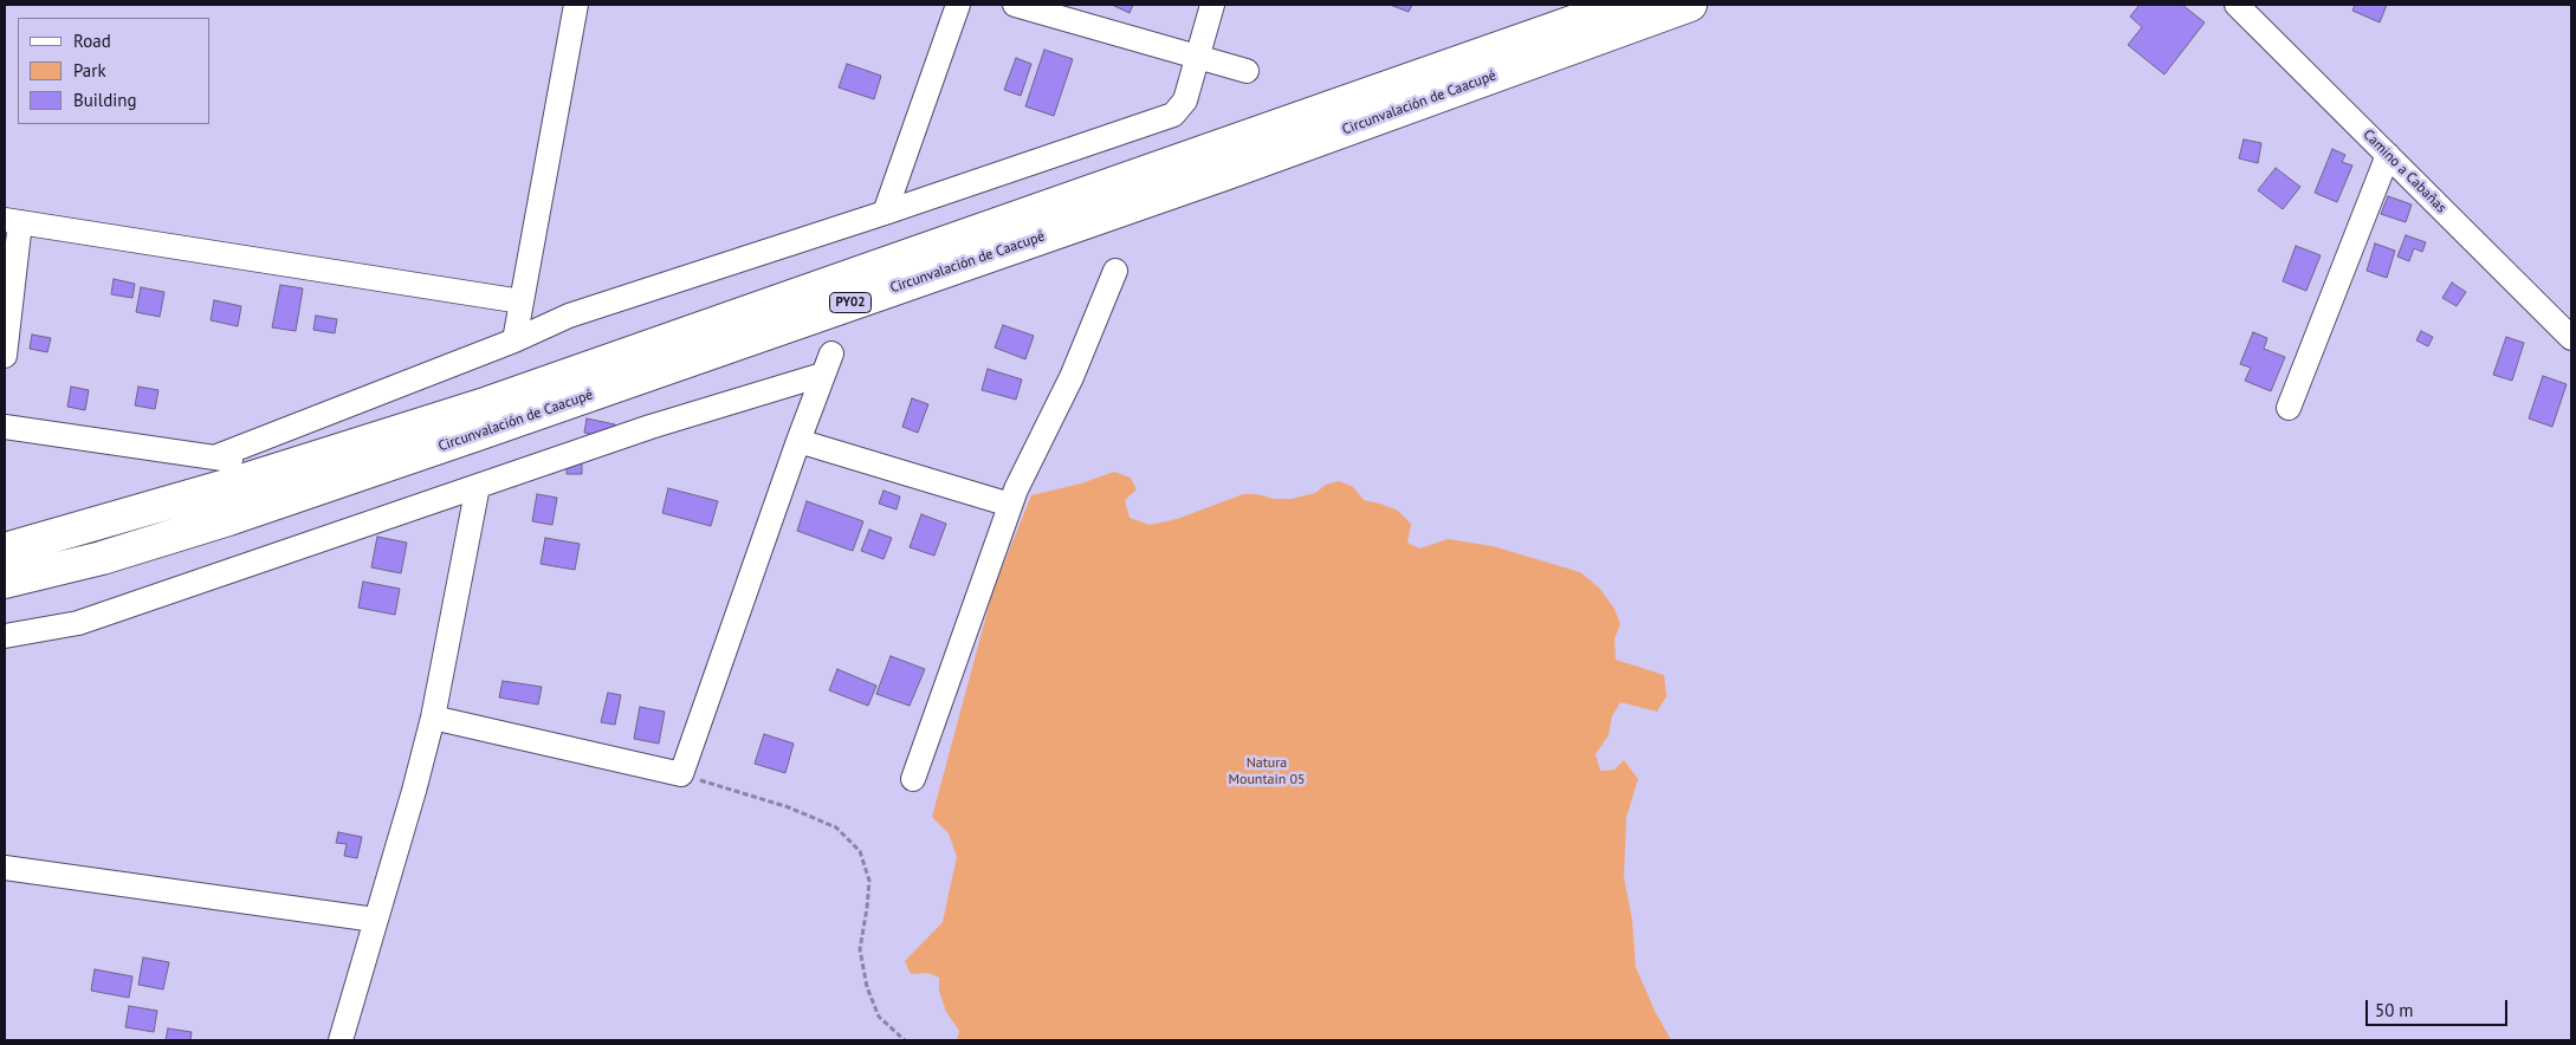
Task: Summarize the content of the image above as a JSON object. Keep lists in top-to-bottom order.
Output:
{
  "streets": {
    "highway": ["Circunvalación de Caacupé", "PY02"],
    "street": ["Camino a Cabañas"]
  },
  "parks": ["Natura Mountain 05"],
  "legend": ["Road", "Park", "Building"],
  "scale_bar": "50 m"
}
